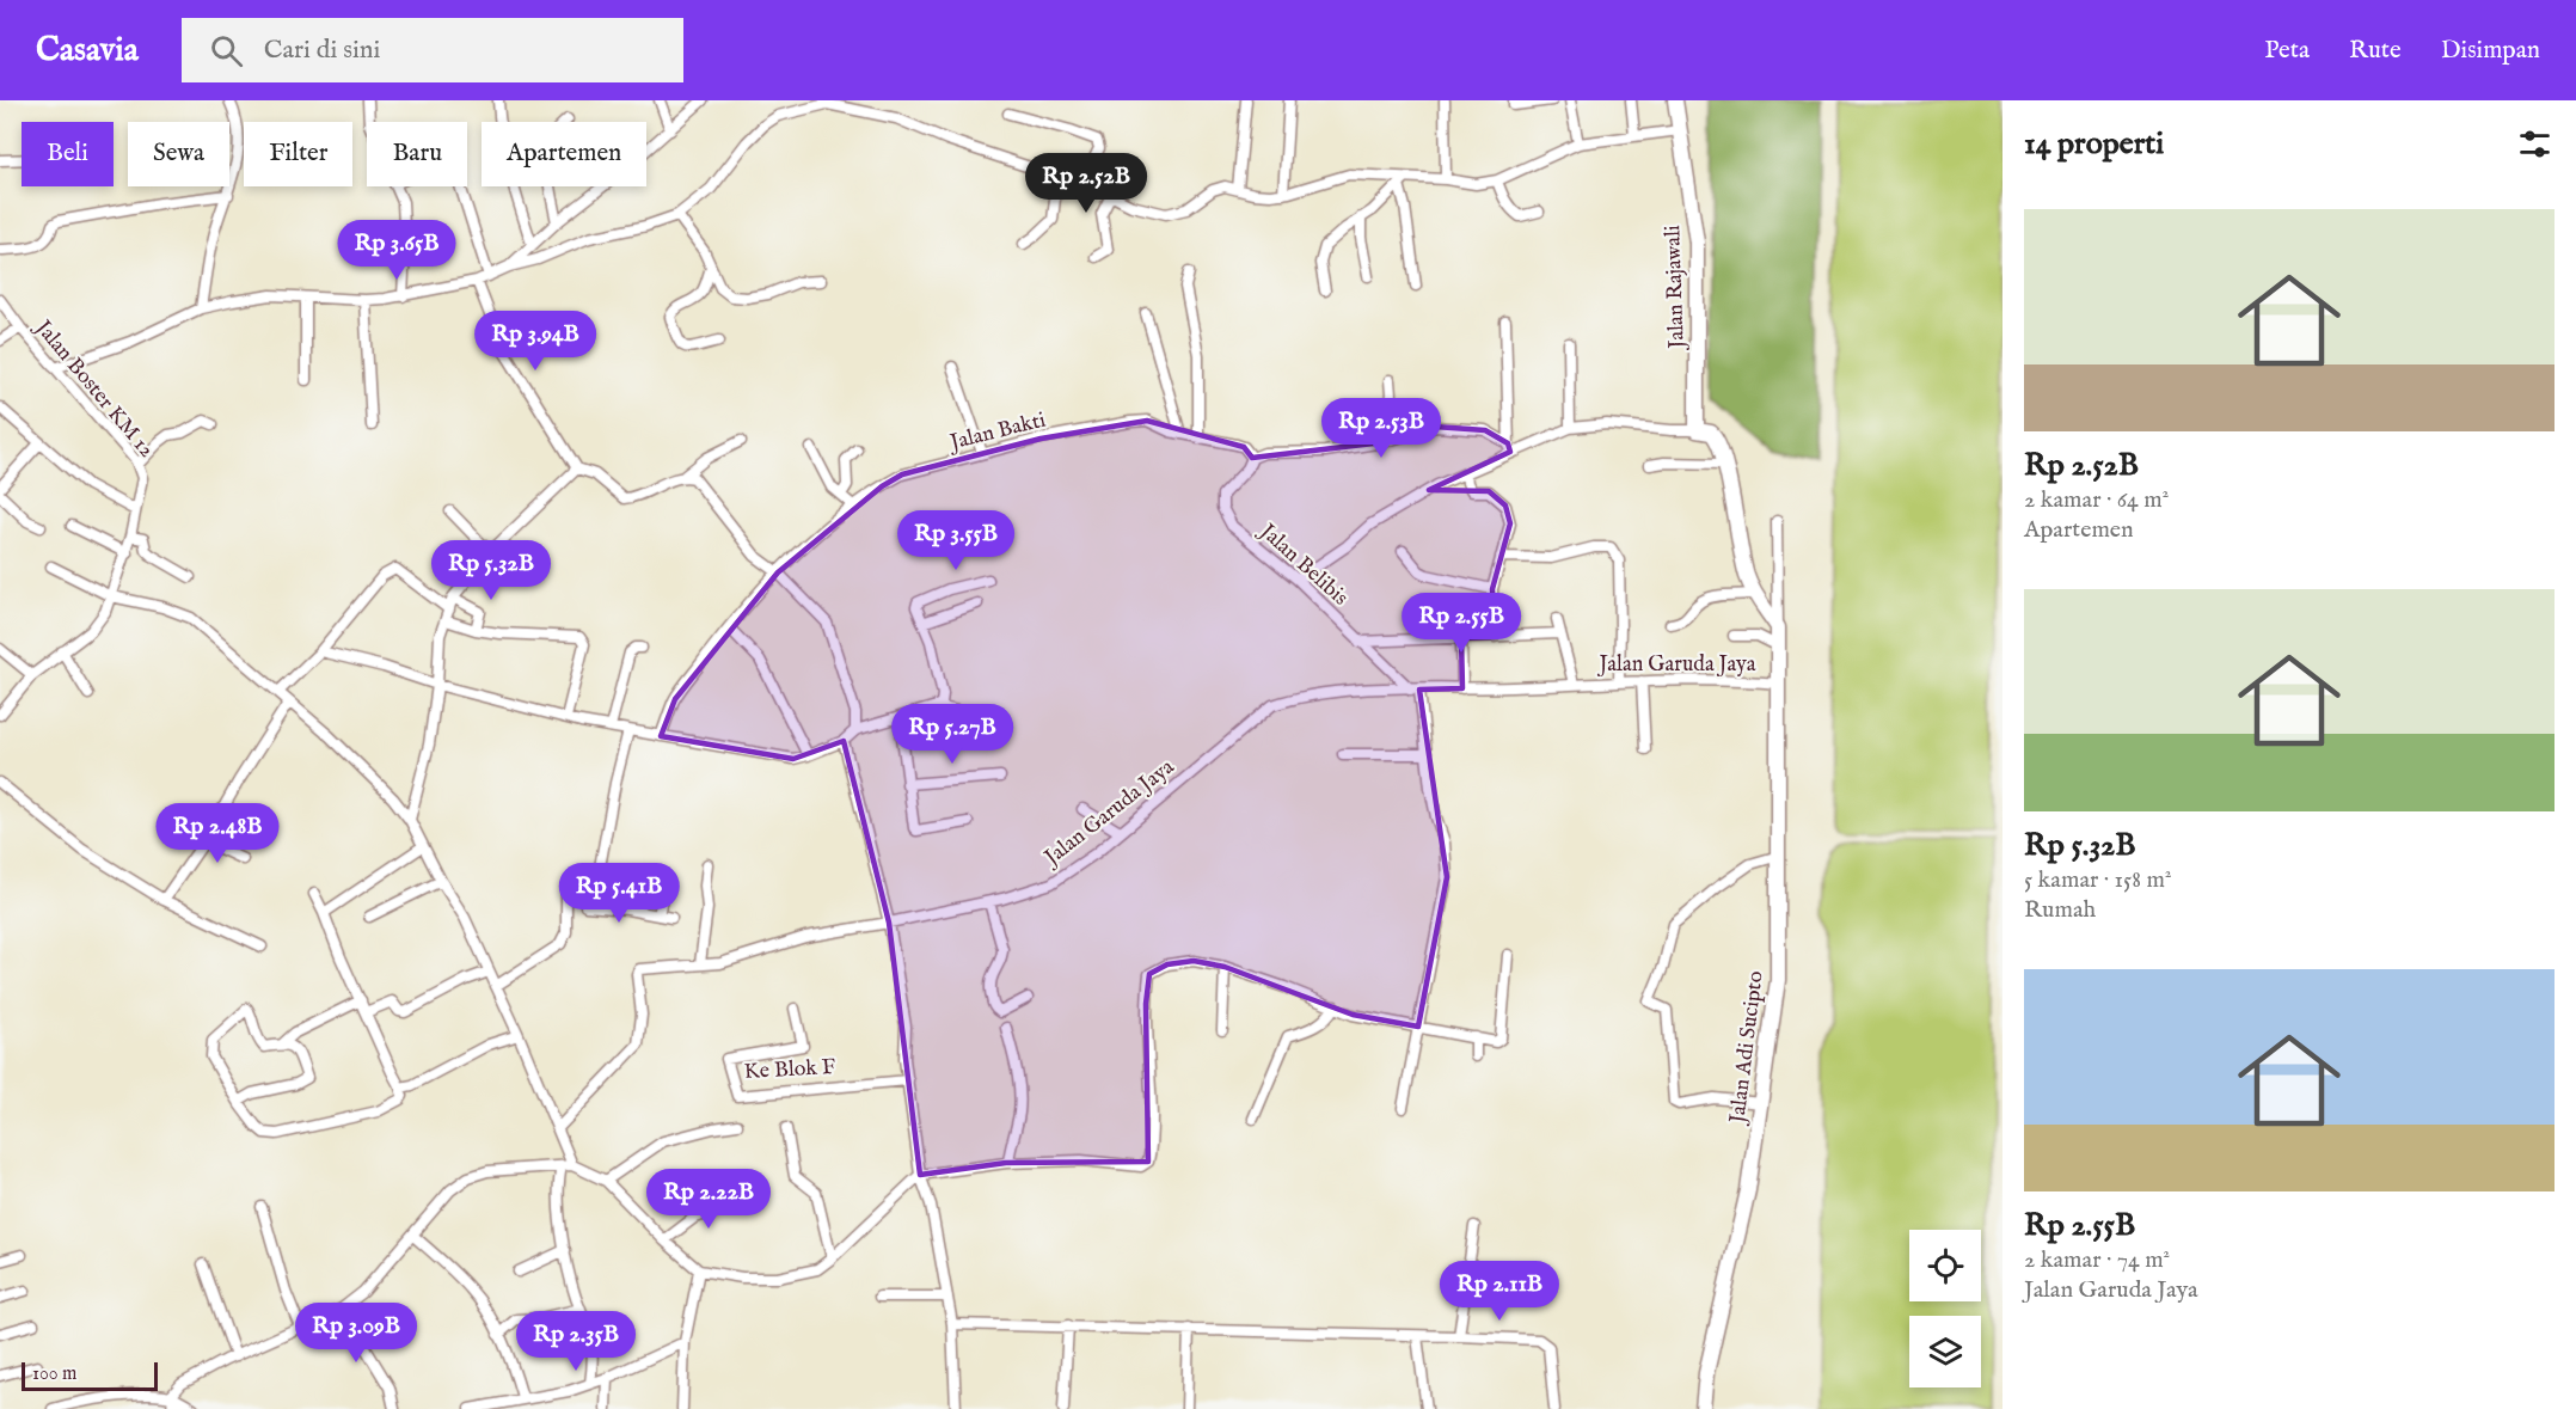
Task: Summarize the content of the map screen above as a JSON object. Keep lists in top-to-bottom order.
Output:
{
  "streets": {
    "street": [
      "Jalan Rajawali",
      "Jalan Boster KM 12",
      "Jalan Bakti",
      "Jalan Belibis",
      "Jalan Garuda Jaya",
      "Jalan Adi Sucipto",
      "Ke Blok F"
    ]
  },
  "crossings": [
    ["Jalan Bakti", "Jalan Belibis"],
    ["Jalan Belibis", "Jalan Garuda Jaya"],
    ["Jalan Garuda Jaya", "Jalan Adi Sucipto"]
  ],
  "scale_bar": "100 m",
  "page": {
    "header": "Casavia",
    "search": "Cari di sini",
    "nav": ["Peta", "Rute", "Disimpan"],
    "heading": "14 properti",
    "chip": [
      "Beli",
      "Sewa",
      "Filter",
      "Baru",
      "Apartemen"
    ],
    "price": [
      "Rp 2.52B",
      "Rp 3.65B",
      "Rp 3.94B",
      "Rp 2.53B",
      "Rp 3.55B",
      "Rp 5.32B",
      "Rp 2.55B",
      "Rp 5.27B",
      "Rp 2.48B",
      "Rp 5.41B",
      "Rp 2.22B",
      "Rp 2.11B",
      "Rp 3.09B",
      "Rp 2.35B"
    ],
    "list": [
      {
        "name": "Rp 2.52B",
        "note": "2 kamar · 64 m² · Apartemen"
      },
      {
        "name": "Rp 5.32B",
        "note": "5 kamar · 158 m² · Rumah"
      },
      {
        "name": "Rp 2.55B",
        "note": "2 kamar · 74 m² · Jalan Garuda Jaya"
      }
    ],
    "scale": "100 m"
  }
}
